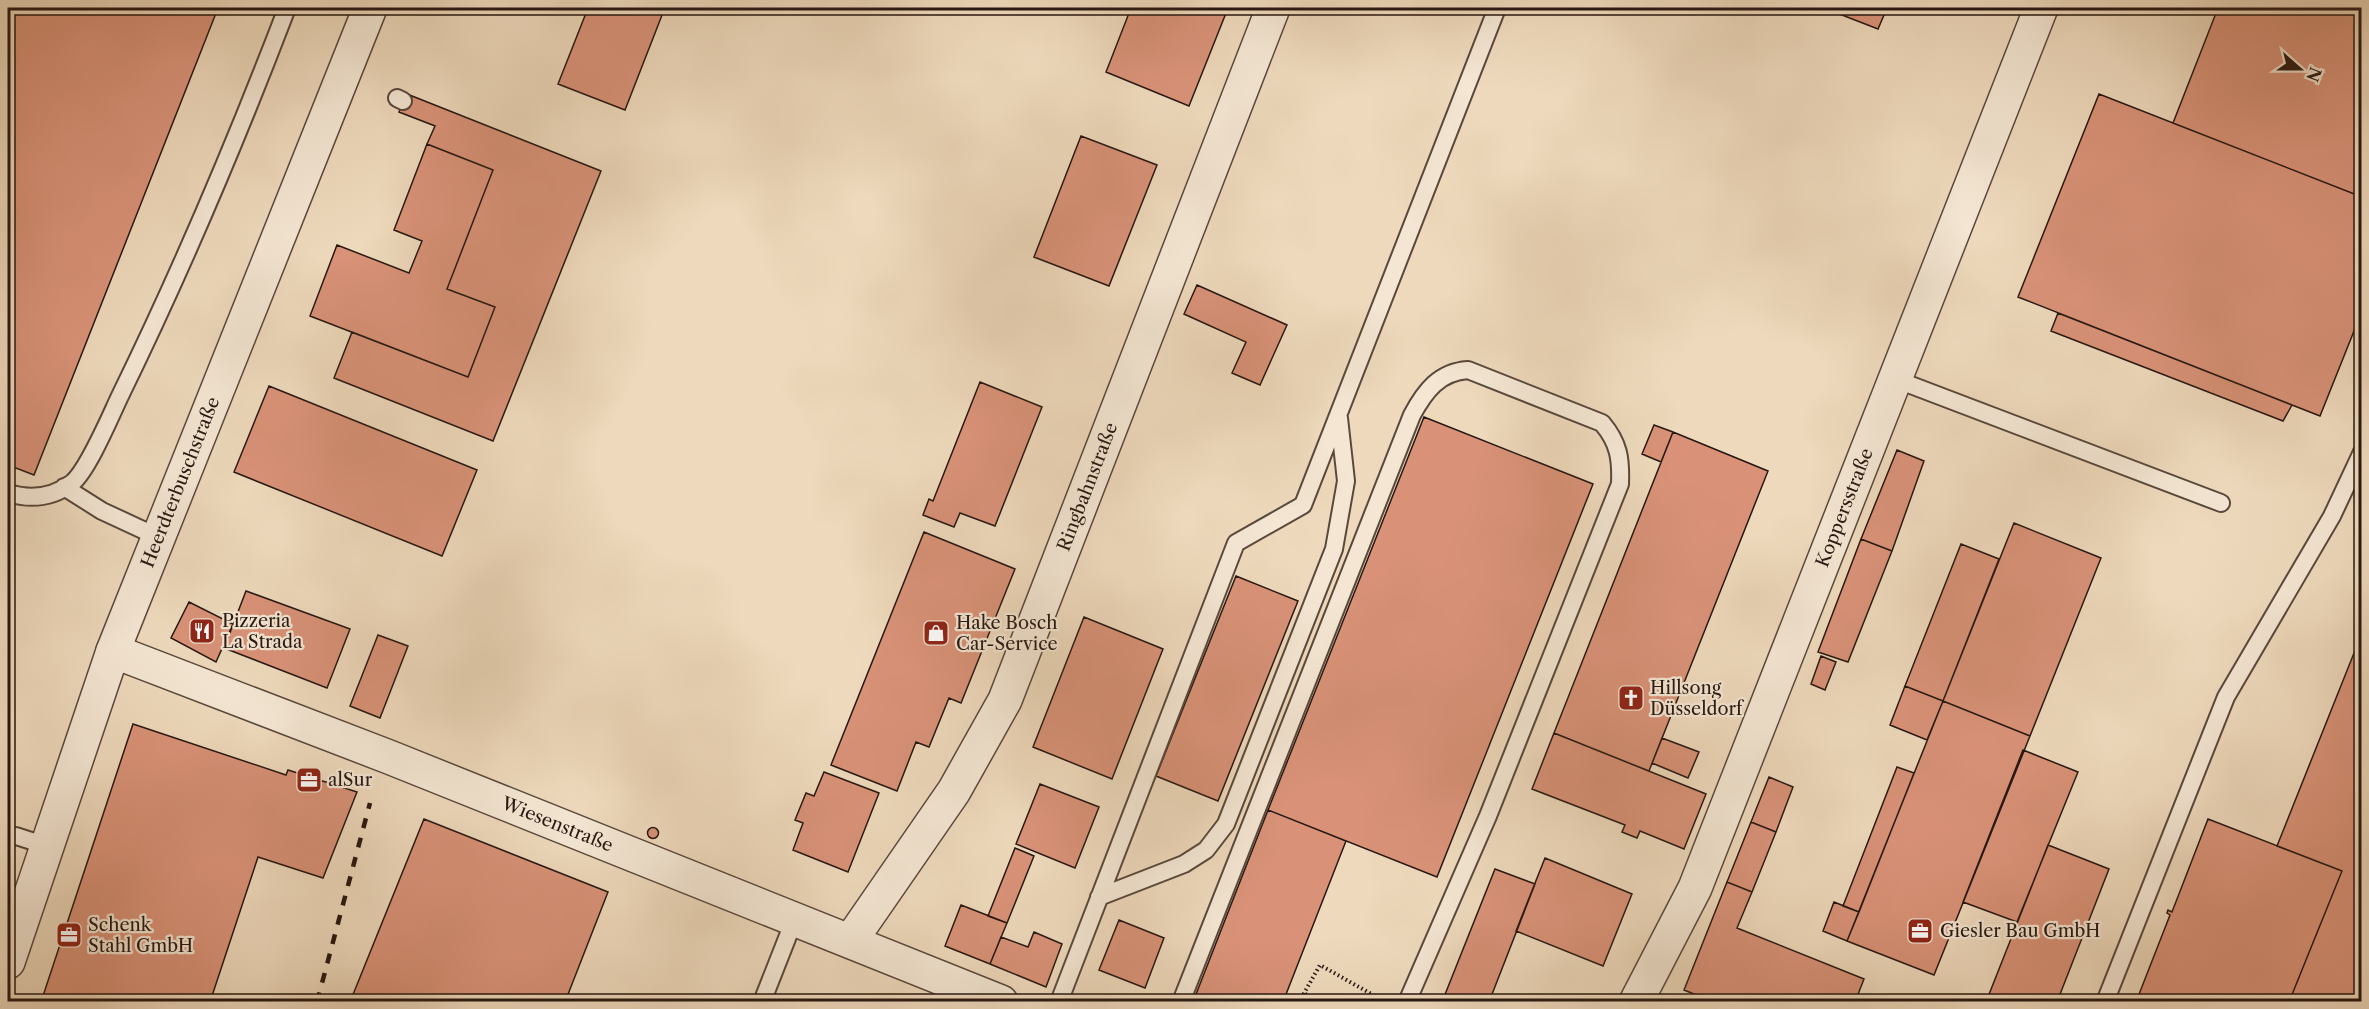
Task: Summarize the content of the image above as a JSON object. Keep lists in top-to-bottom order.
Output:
{
  "streets": {
    "street": [
      "Heerdterbuschstraße",
      "Ringbahnstraße",
      "Koppersstraße",
      "Wiesenstraße"
    ]
  },
  "crossings": [
    ["Heerdterbuschstraße", "Wiesenstraße"],
    ["Ringbahnstraße", "Wiesenstraße"]
  ],
  "places": {
    "restaurant": ["Pizzeria La Strada"],
    "shop": ["Hake Bosch Car-Service"],
    "church": ["Hillsong Düsseldorf"],
    "office": ["alSur", "Giesler Bau GmbH", "Schenk Stahl GmbH"]
  },
  "north": "right"
}
